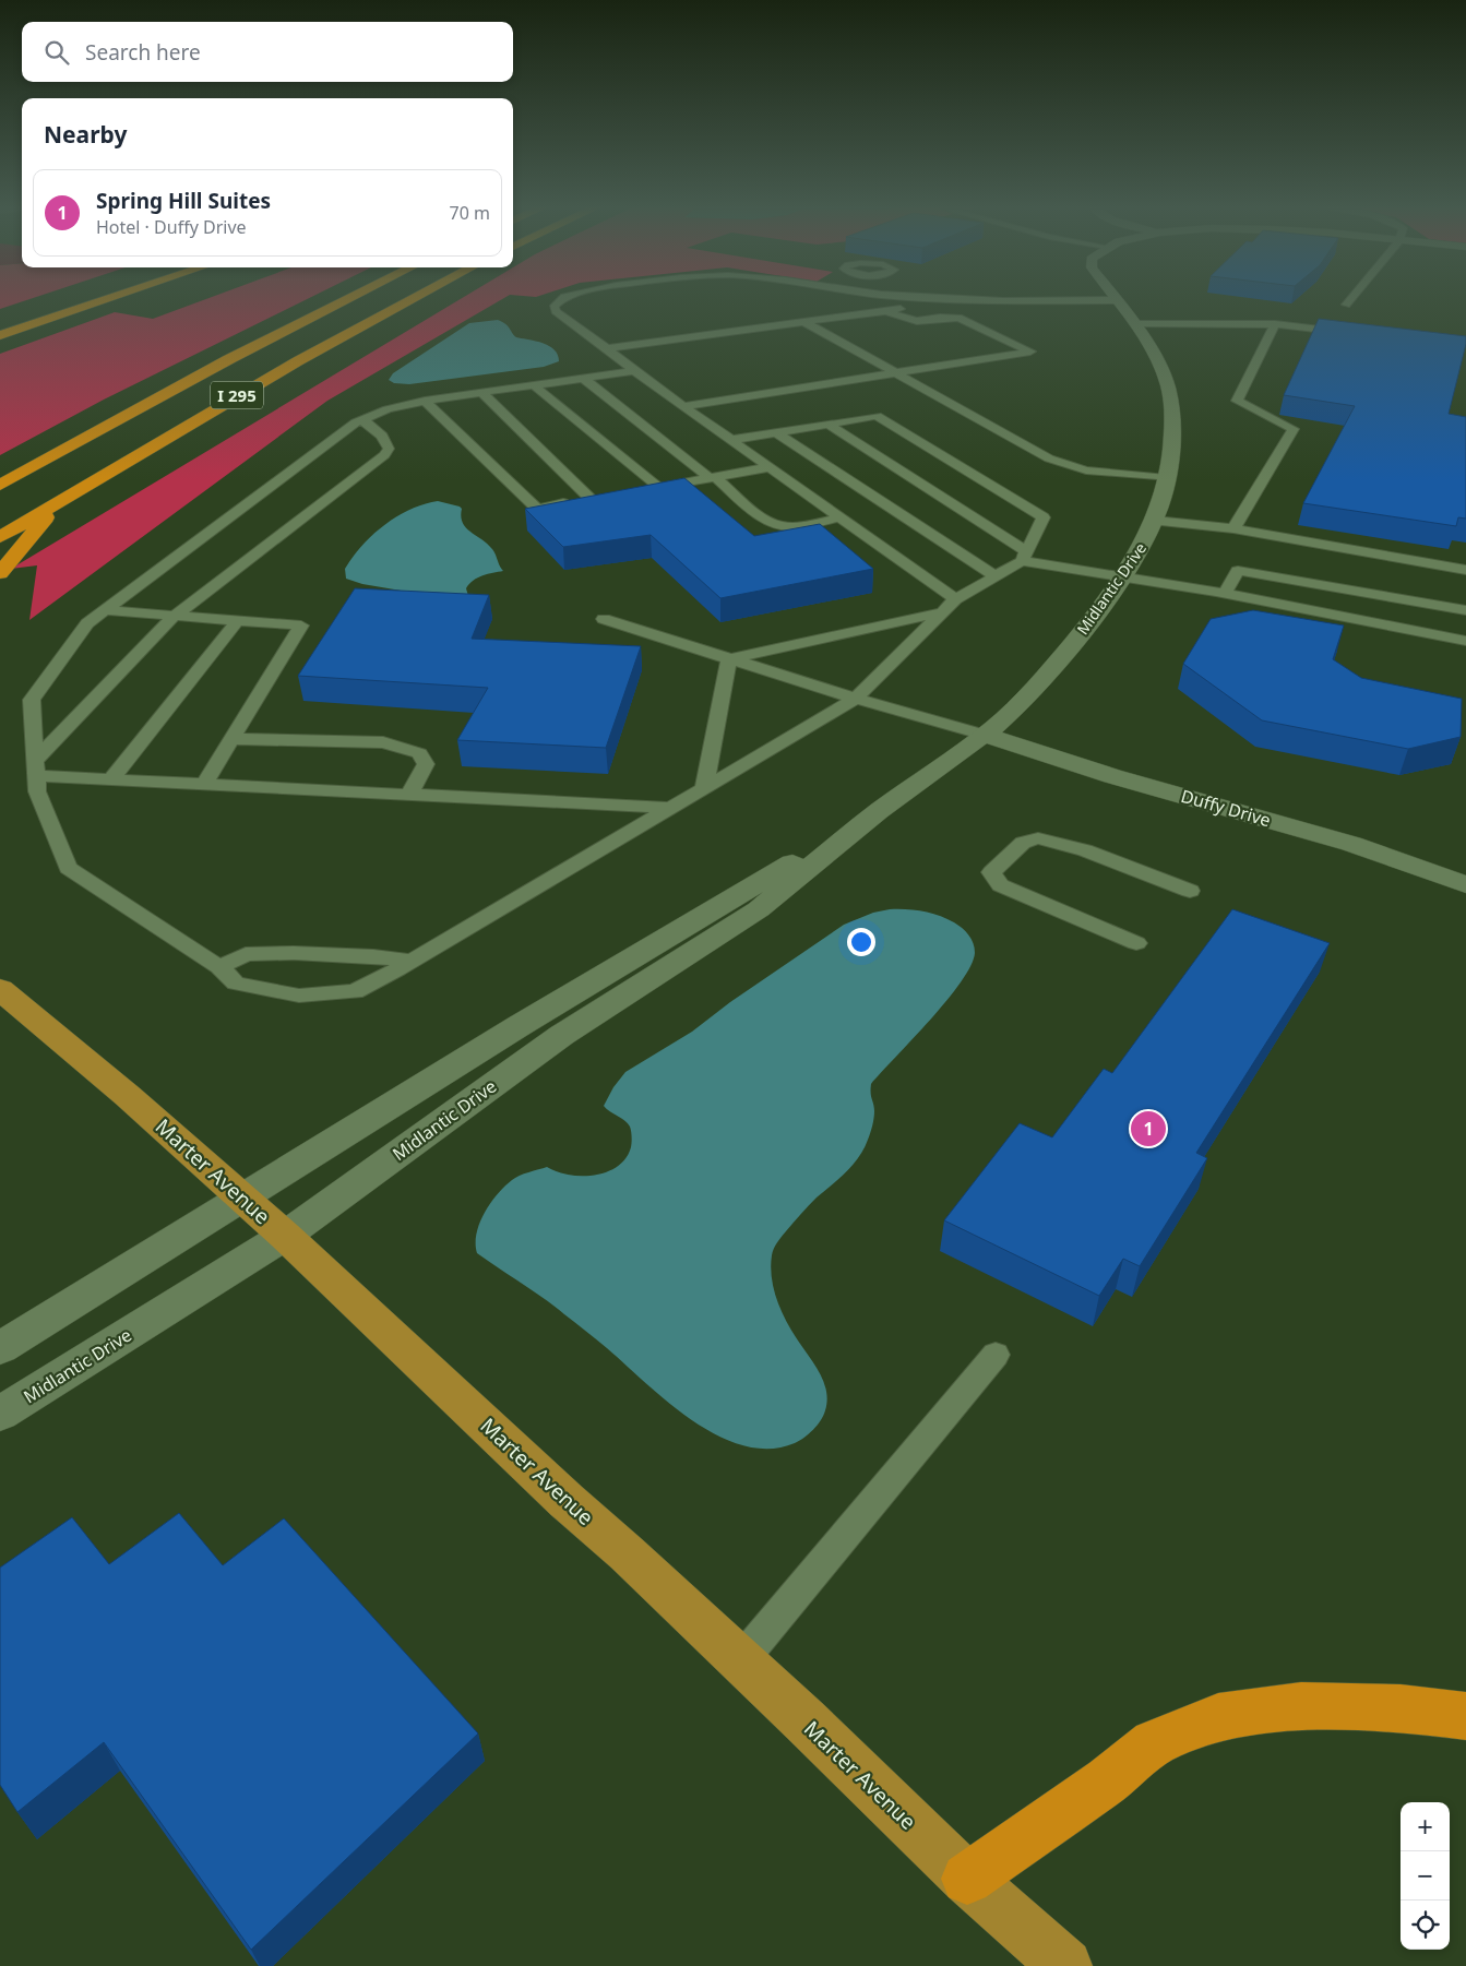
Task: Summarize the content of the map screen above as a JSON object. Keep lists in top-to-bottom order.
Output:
{
  "streets": {
    "highway": ["I 295"],
    "main road": ["Marter Avenue"],
    "street": ["Midlantic Drive", "Duffy Drive"]
  },
  "crossings": [
    ["Midlantic Drive", "Duffy Drive"],
    ["Midlantic Drive", "Marter Avenue"]
  ],
  "page": {
    "search": "Search here",
    "heading": "Nearby",
    "list": [
      {
        "mark": "1",
        "name": "Spring Hill Suites",
        "note": "Hotel · Duffy Drive",
        "value": "70 m"
      }
    ],
    "pins": "1",
    "map_buttons": ["+", "−"]
  }
}
